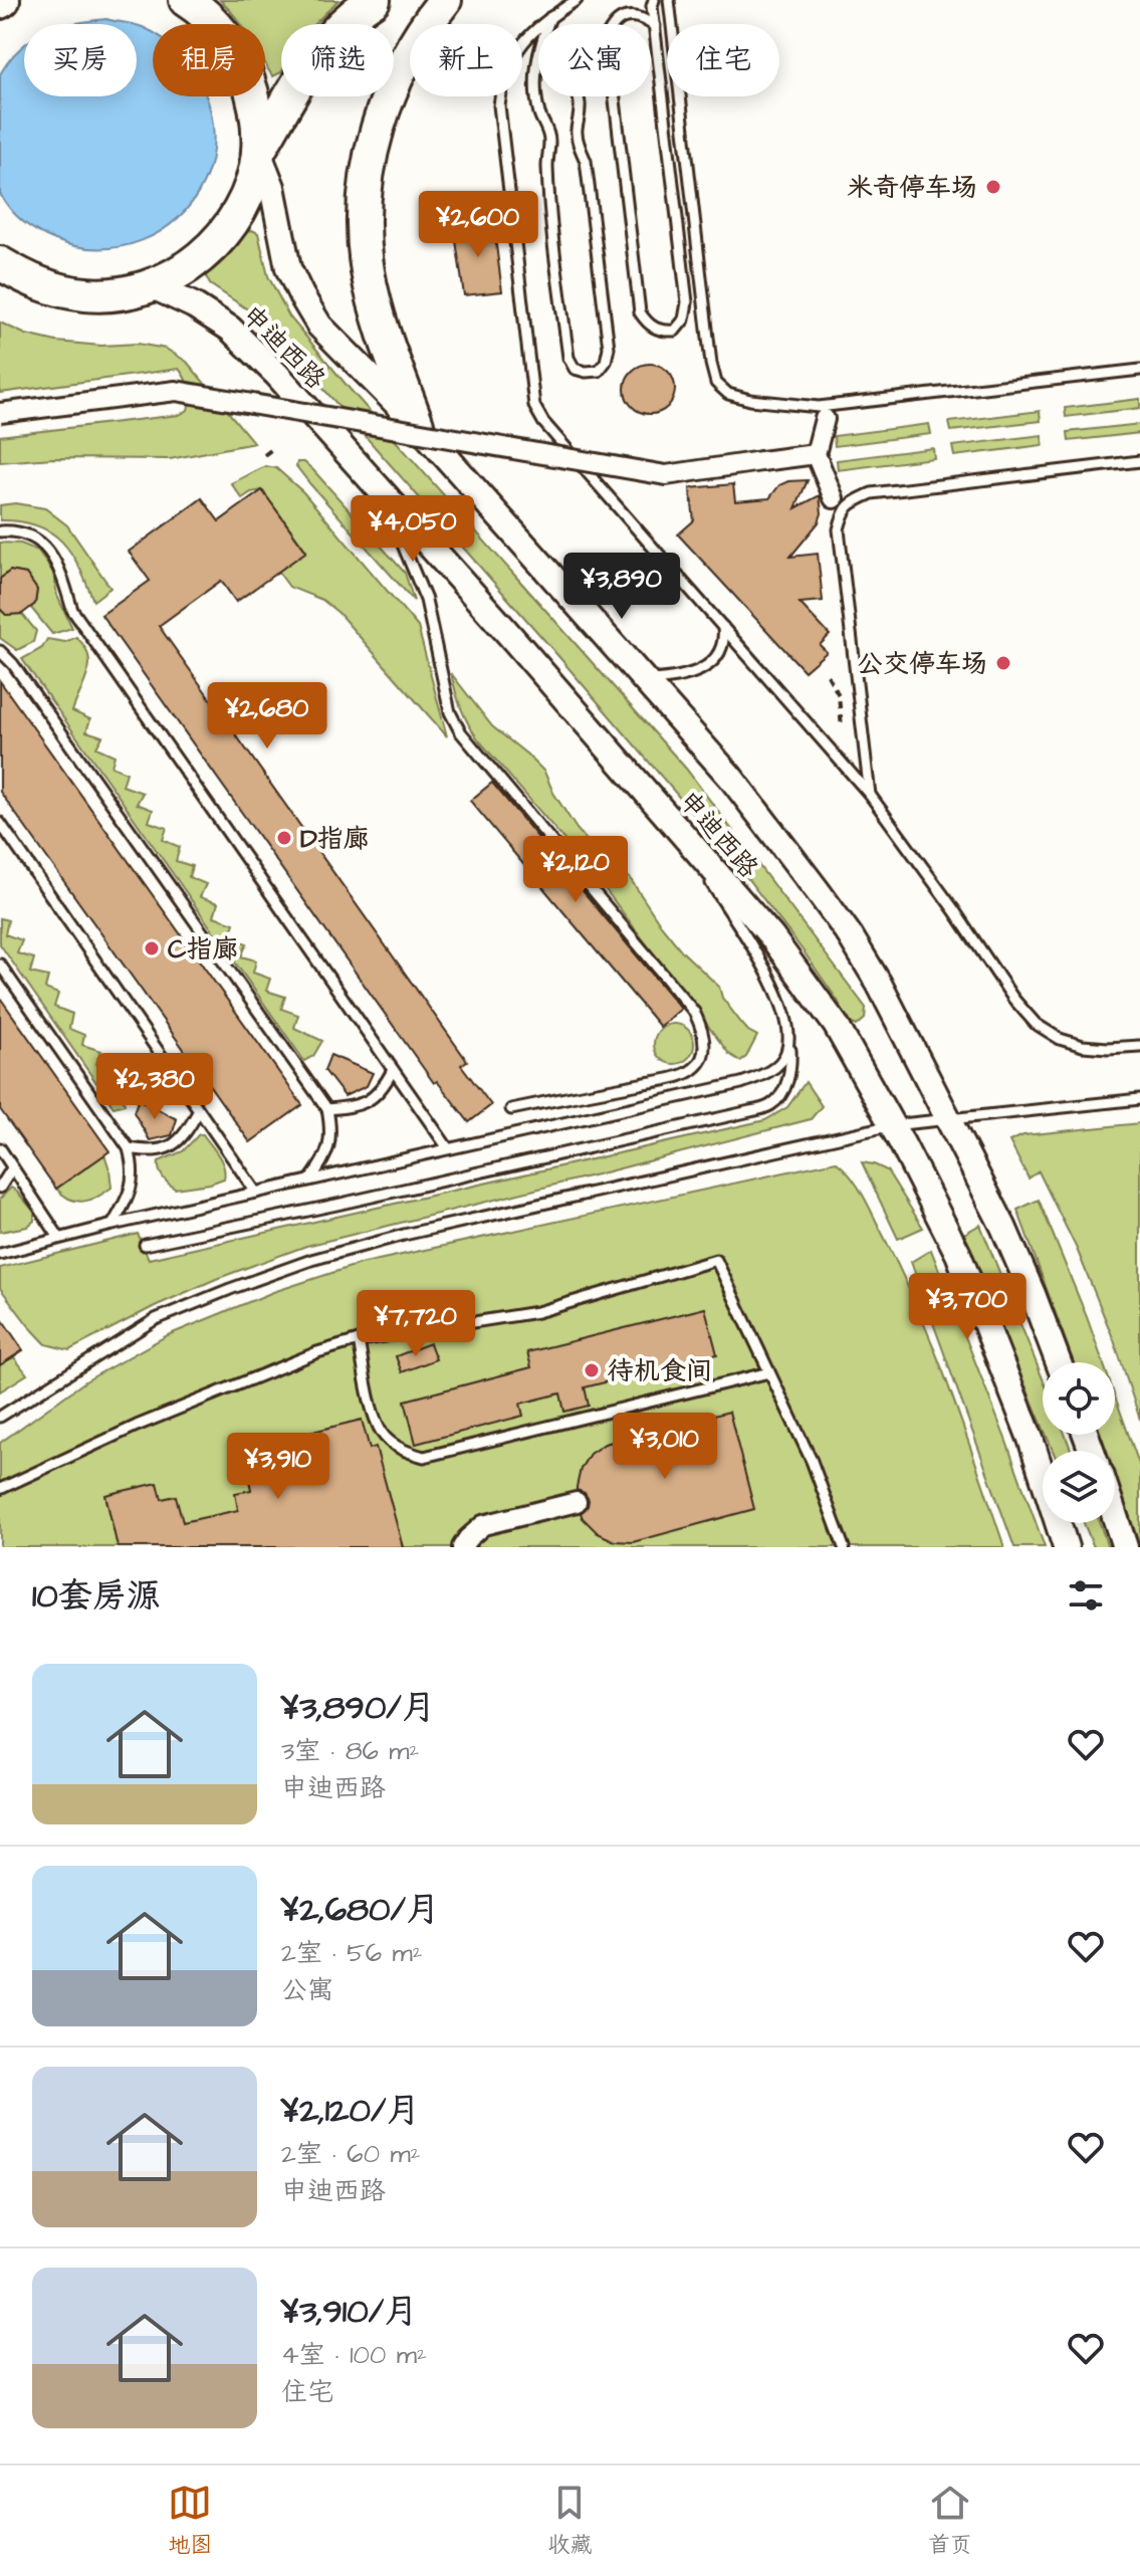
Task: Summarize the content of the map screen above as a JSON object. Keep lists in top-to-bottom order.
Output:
{
  "streets": {
    "street": ["申迪西路"]
  },
  "places": [
    "米奇停车场",
    "公交停车场",
    "D指廊",
    "C指廊",
    "待机食间"
  ],
  "page": {
    "chip": [
      "买房",
      "租房",
      "筛选",
      "新上",
      "公寓",
      "住宅"
    ],
    "price": [
      "¥2,600",
      "¥4,050",
      "¥3,890",
      "¥2,680",
      "¥2,120",
      "¥2,380",
      "¥3,700",
      "¥7,720",
      "¥3,010",
      "¥3,910"
    ],
    "heading": "10套房源",
    "list": [
      {
        "name": "¥3,890/月",
        "note": "3室 · 86 m² · 申迪西路"
      },
      {
        "name": "¥2,680/月",
        "note": "2室 · 56 m² · 公寓"
      },
      {
        "name": "¥2,120/月",
        "note": "2室 · 60 m² · 申迪西路"
      },
      {
        "name": "¥3,910/月",
        "note": "4室 · 100 m² · 住宅"
      }
    ],
    "tabs": ["地图", "收藏", "首页"]
  }
}
